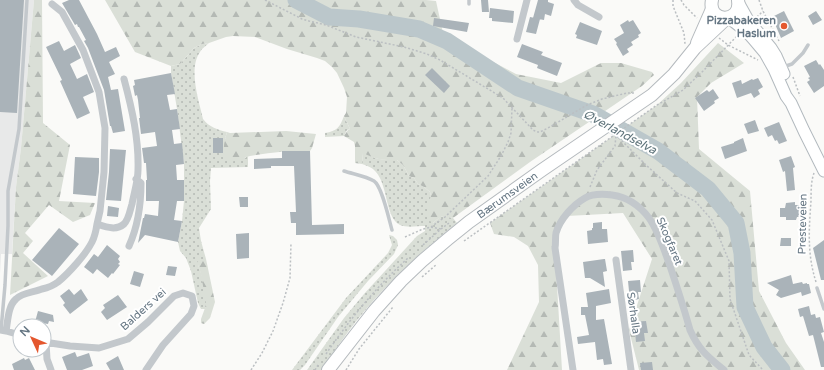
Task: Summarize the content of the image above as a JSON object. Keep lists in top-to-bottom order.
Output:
{
  "streets": {
    "main road": ["Bærumsveien"],
    "street": ["Skogfaret", "Balders vei", "Sørhalla"],
    "path": ["Presteveien"]
  },
  "water": ["Øverlandselva"],
  "places": ["Pizzabakeren Haslum"],
  "north": "top left"
}
